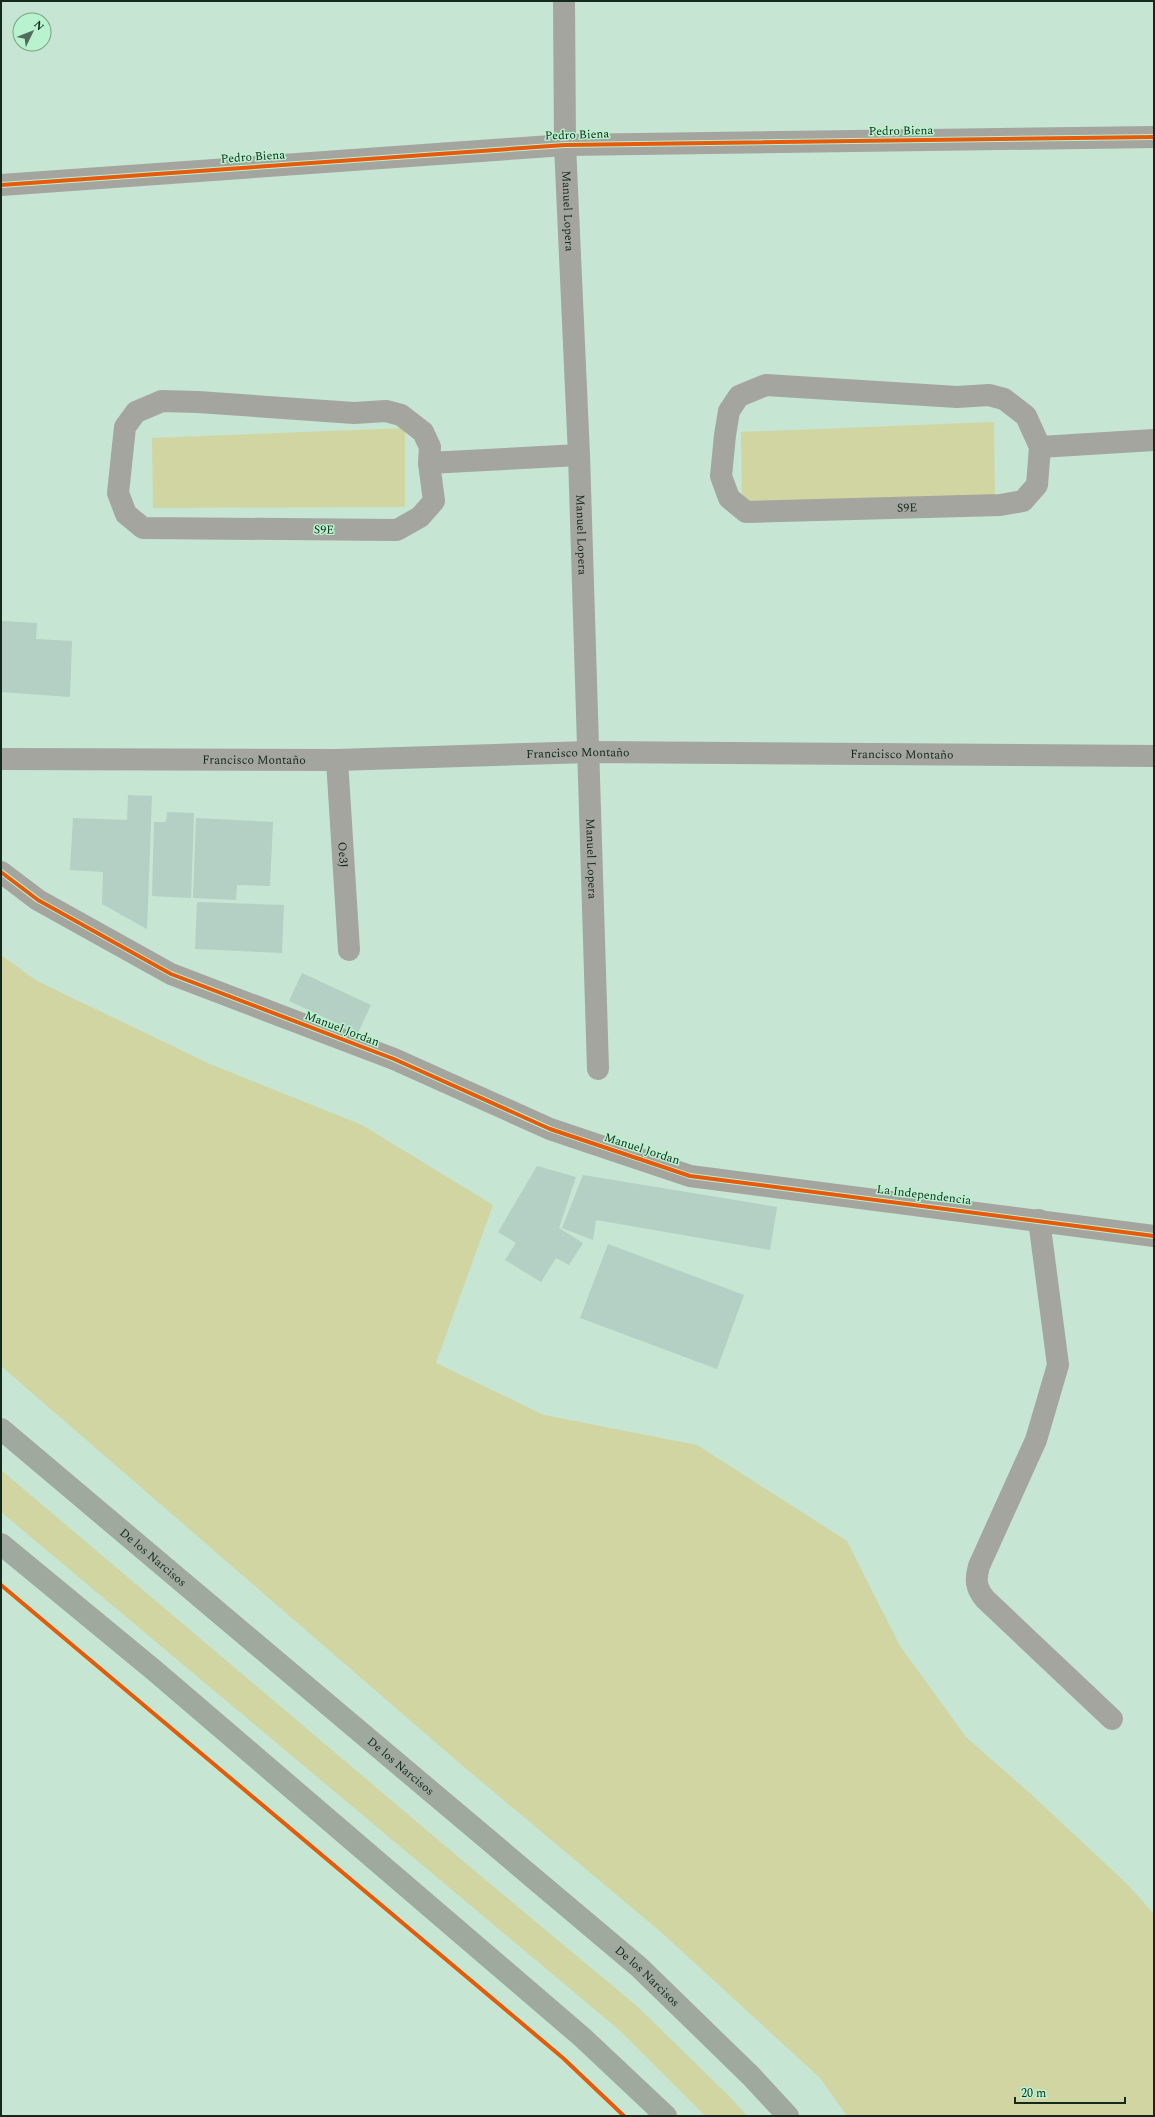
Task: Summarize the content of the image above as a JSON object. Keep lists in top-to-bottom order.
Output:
{
  "streets": {
    "main road": ["De los Narcisos"],
    "street": [
      "Pedro Biena",
      "Manuel Lopera",
      "S9E",
      "Francisco Montaño",
      "Oe3J",
      "Manuel Jordan",
      "La Independencia"
    ]
  },
  "crossings": [
    ["Pedro Biena", "Manuel Lopera"],
    ["Manuel Lopera", "Francisco Montaño"],
    ["Francisco Montaño", "Oe3J"],
    ["Manuel Jordan", "La Independencia"]
  ],
  "scale_bar": "20 m",
  "north": "top right"
}
